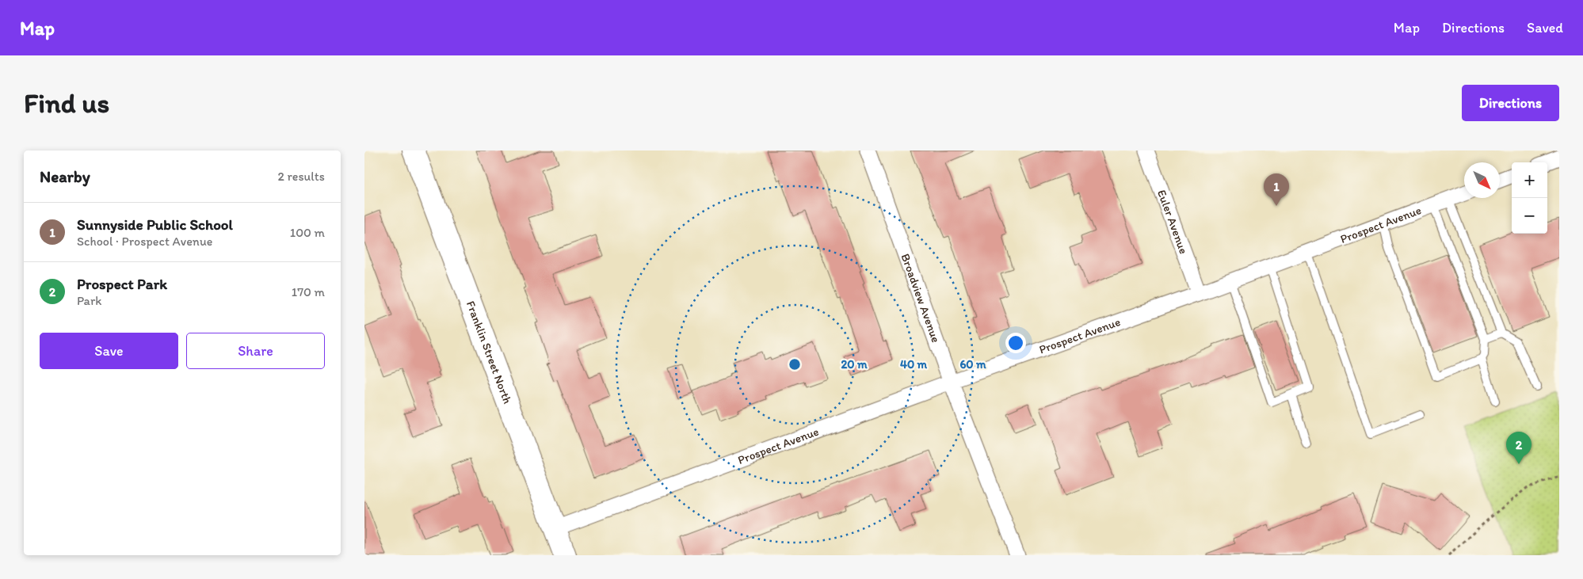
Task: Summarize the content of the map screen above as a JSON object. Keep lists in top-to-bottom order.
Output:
{
  "streets": {
    "street": [
      "Euler Avenue",
      "Prospect Avenue",
      "Broadview Avenue",
      "Franklin Street North"
    ]
  },
  "crossings": [
    ["Euler Avenue", "Prospect Avenue"],
    ["Prospect Avenue", "Broadview Avenue"],
    ["Prospect Avenue", "Franklin Street North"]
  ],
  "north": "bottom right",
  "page": {
    "header": "Map",
    "nav": ["Map", "Directions", "Saved"],
    "buttons": [
      "Directions",
      ["Save", "Share"]
    ],
    "title": "Find us",
    "heading": ["Nearby", "2 results"],
    "map_buttons": ["+", "−"],
    "pins": ["1", "2"],
    "list": [
      {
        "mark": "1",
        "name": "Sunnyside Public School",
        "note": "School · Prospect Avenue",
        "value": "100 m"
      },
      {
        "mark": "2",
        "name": "Prospect Park",
        "note": "Park",
        "value": "170 m"
      }
    ]
  },
  "rings": ["20 m", "40 m", "60 m"]
}
